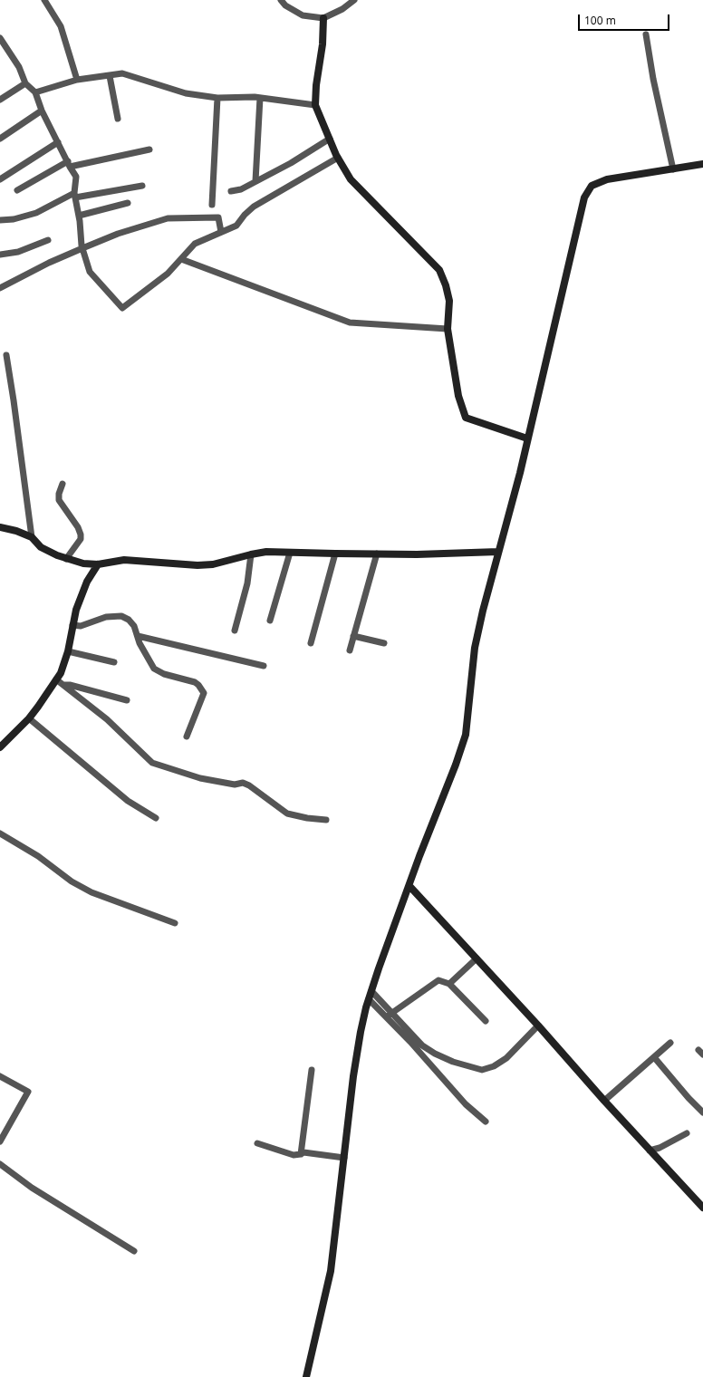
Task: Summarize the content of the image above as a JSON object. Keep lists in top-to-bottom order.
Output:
{
  "scale_bar": "100 m"
}
